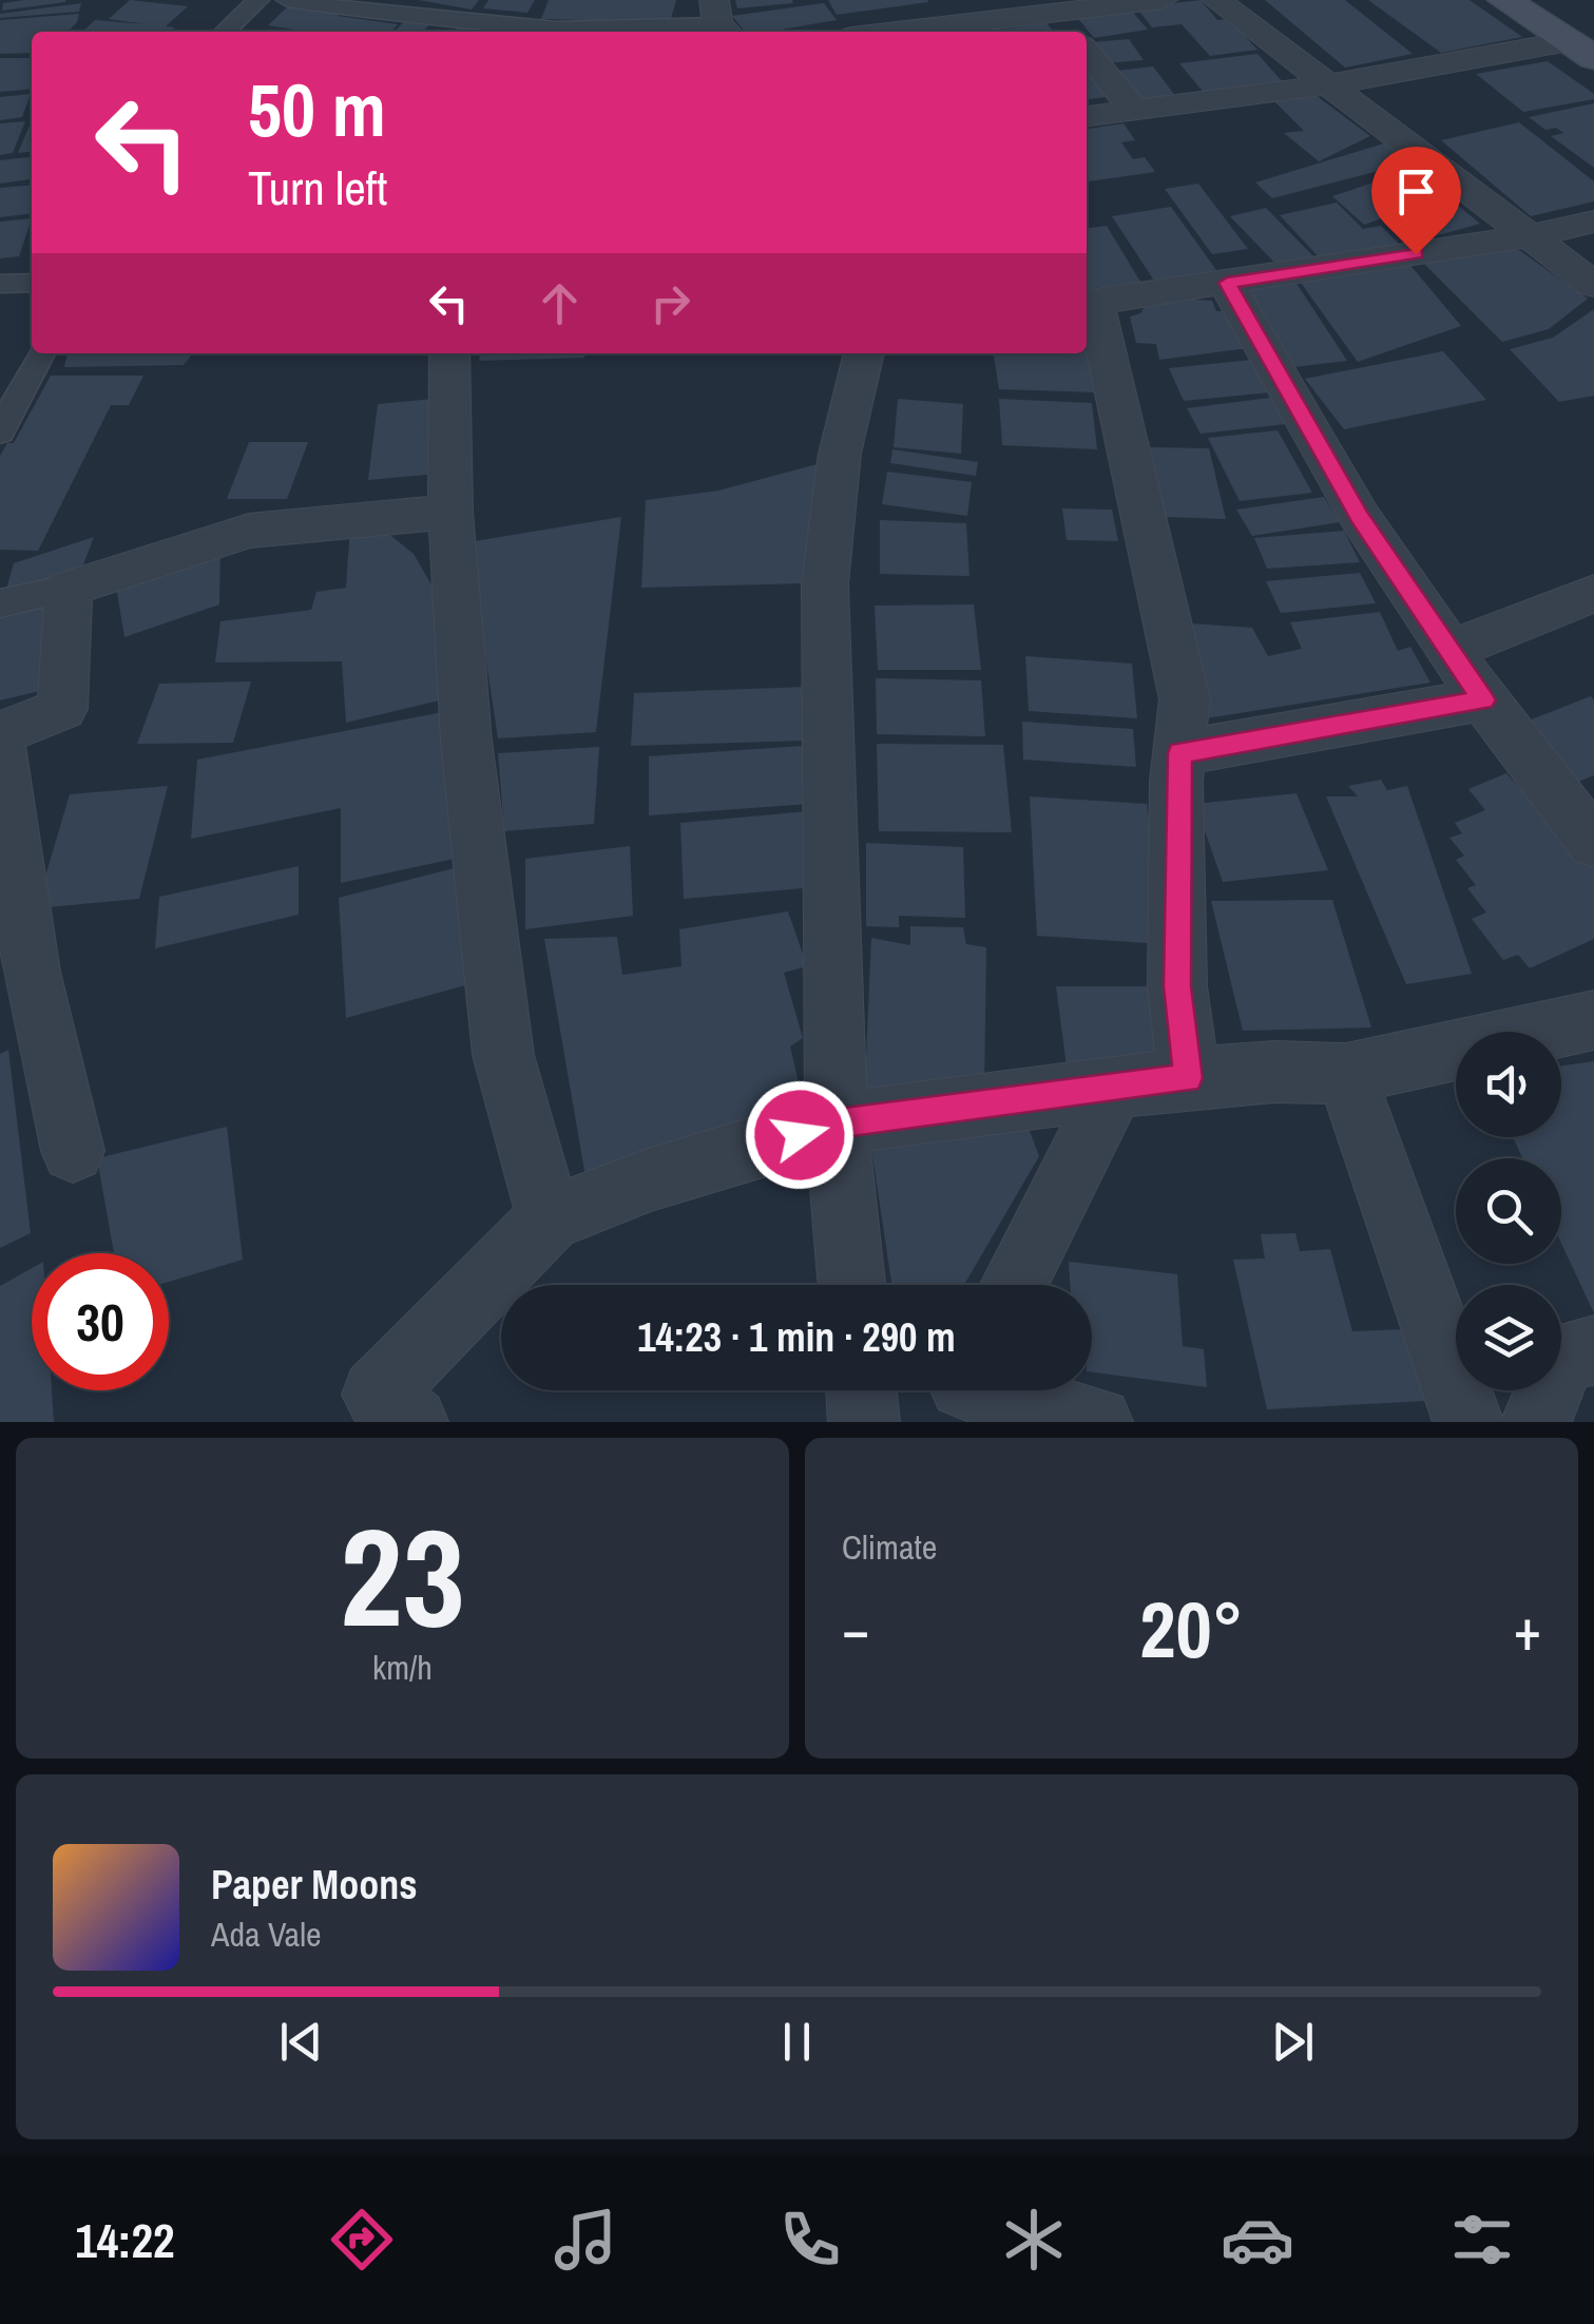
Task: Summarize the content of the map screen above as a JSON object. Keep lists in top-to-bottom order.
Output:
{
  "page": {
    "turn": ["50 m", "Turn left"],
    "limit": "30",
    "trip": "14:23 · 1 min · 290 m",
    "tile": [
      ["23", "km/h"],
      "Climate"
    ],
    "heat": ["−", "20°", "+"],
    "song": ["Paper Moons", "Ada Vale"],
    "tabs": "14:22"
  }
}
